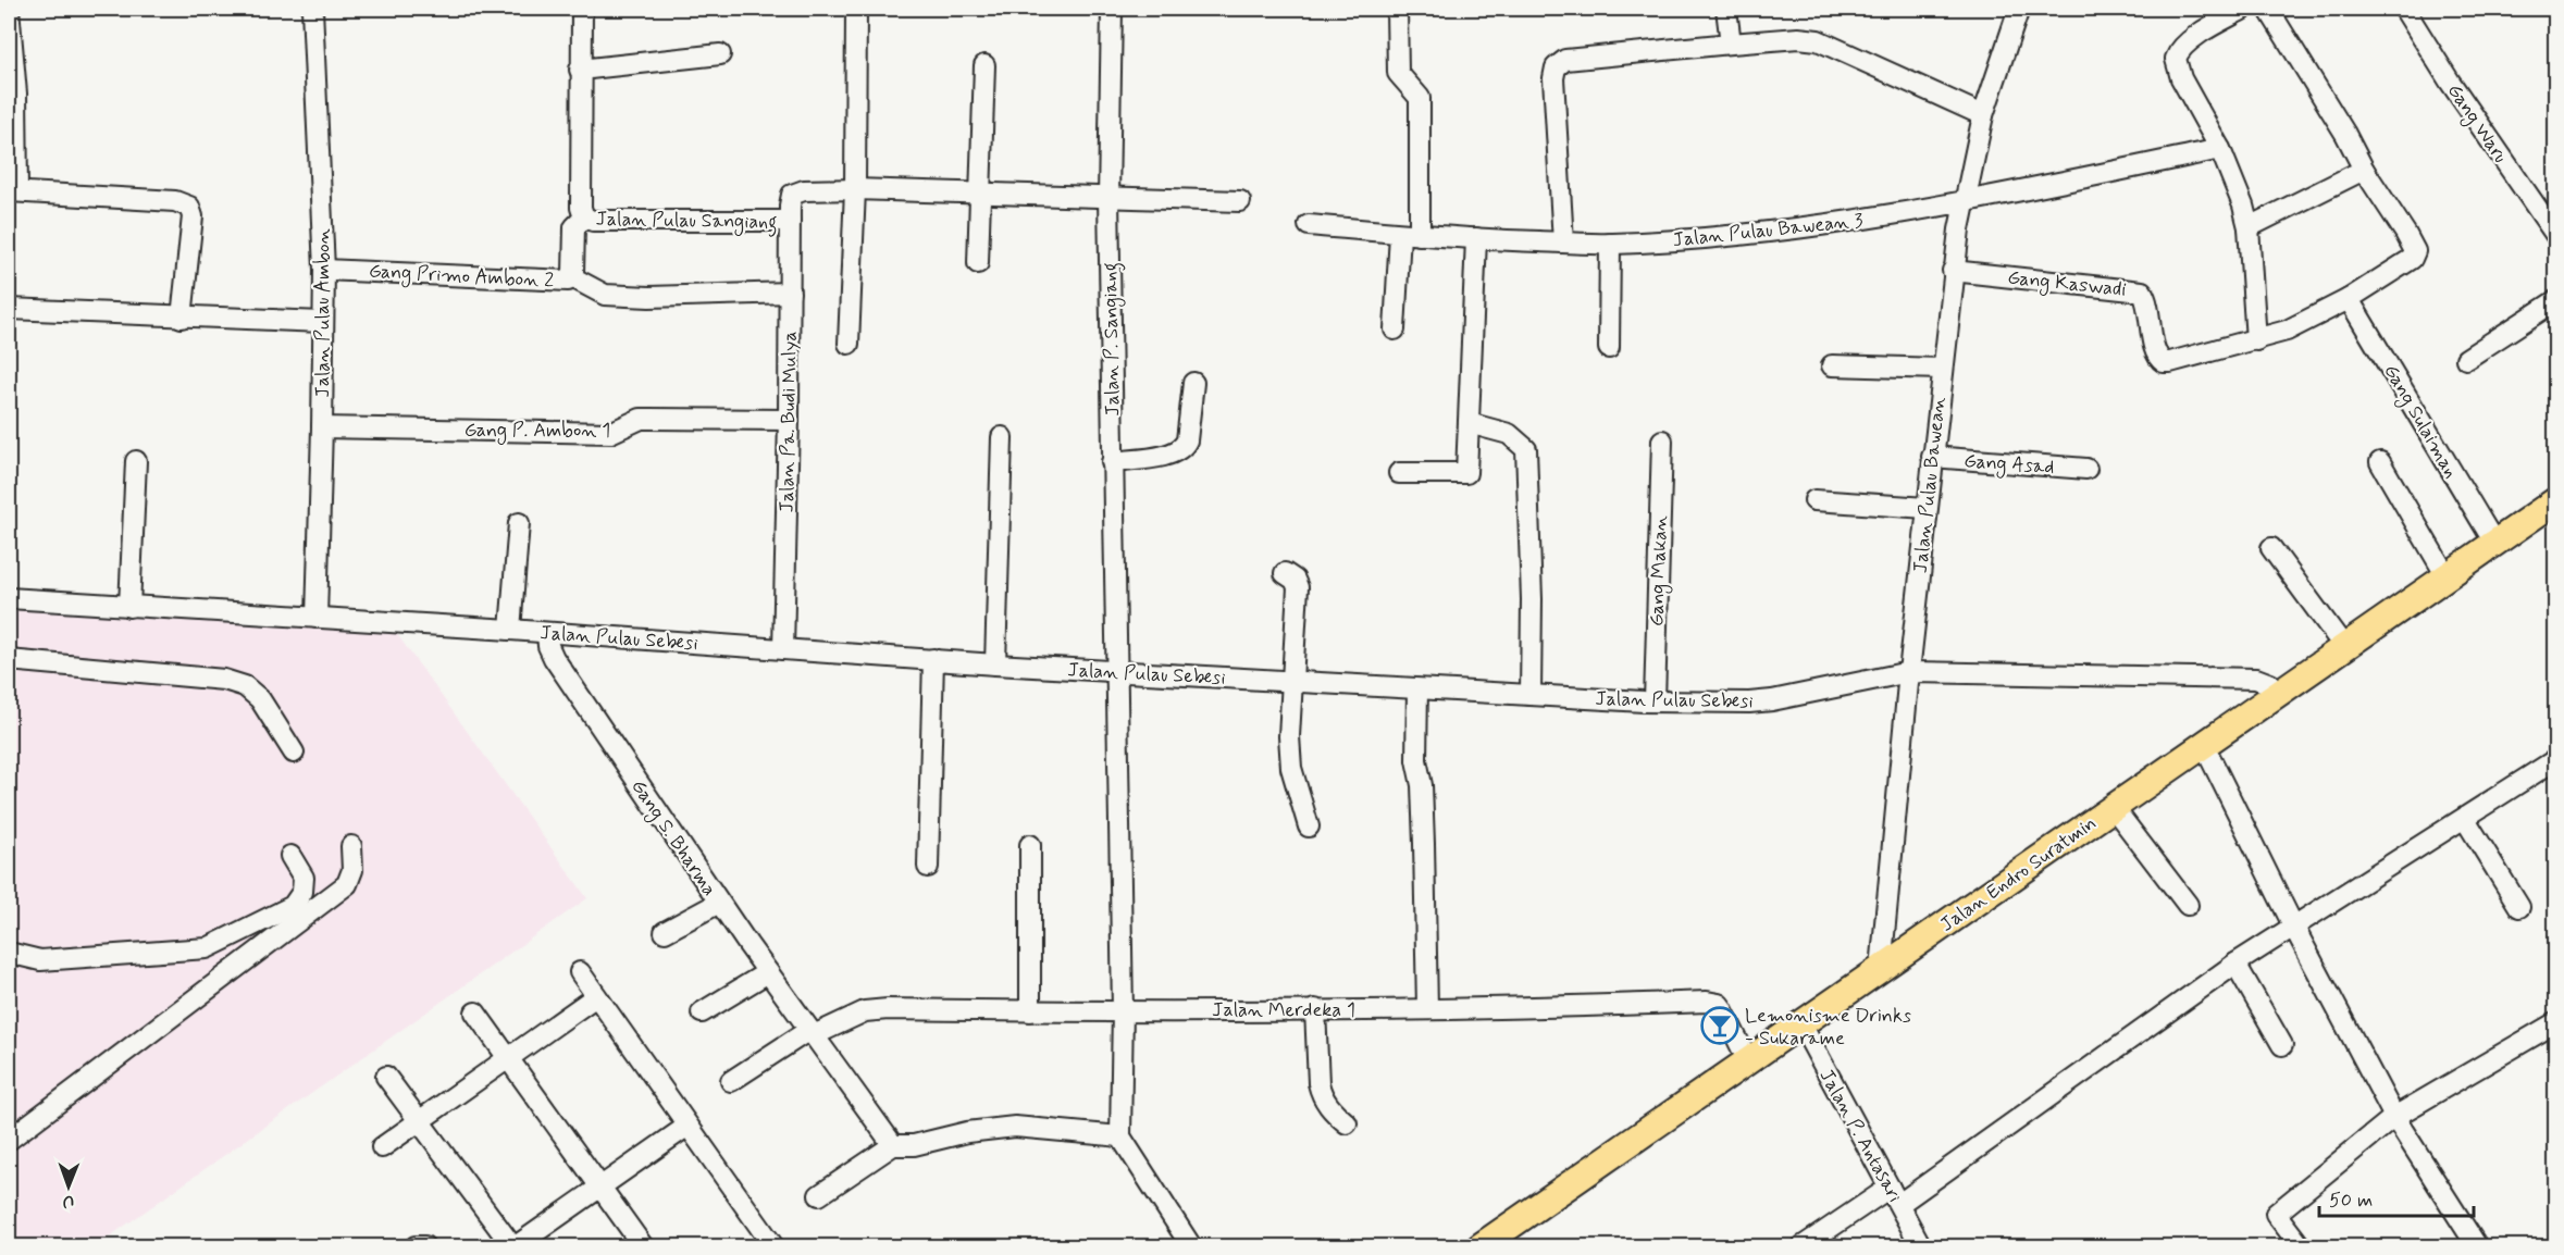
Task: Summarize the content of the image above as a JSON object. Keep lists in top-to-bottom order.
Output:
{
  "streets": {
    "main road": ["Jalan Endro Suratmin"],
    "street": [
      "Gang Waru",
      "Jalan Pulau Sangiang",
      "Jalan Pulau Bawean 3",
      "Gang Primo Ambon 2",
      "Gang Kaswadi",
      "Jalan Pulau Ambon",
      "Jalan P. Sangiang",
      "Gang Sulaiman",
      "Jalan Pa. Budi Mulya",
      "Gang P. Ambon 1",
      "Gang Asad",
      "Jalan Pulau Bawean",
      "Gang Makan",
      "Jalan Pulau Sebesi",
      "Gang S. Bharma",
      "Jalan Merdeka 1",
      "Jalan P. Antasari"
    ]
  },
  "crossings": [
    ["Jalan Pulau Sangiang", "Gang Primo Ambon 2"],
    ["Jalan Pulau Sangiang", "Jalan Pa. Budi Mulya"],
    ["Jalan Pulau Bawean 3", "Jalan Pulau Bawean"],
    ["Gang Primo Ambon 2", "Jalan Pulau Ambon"],
    ["Gang Kaswadi", "Gang Sulaiman"],
    ["Gang Kaswadi", "Jalan Pulau Bawean"],
    ["Jalan Pulau Ambon", "Gang P. Ambon 1"],
    ["Jalan Pulau Ambon", "Jalan Pulau Sebesi"],
    ["Jalan P. Sangiang", "Jalan Pulau Sebesi"],
    ["Gang Sulaiman", "Jalan Endro Suratmin"],
    ["Jalan Pa. Budi Mulya", "Gang P. Ambon 1"],
    ["Jalan Pa. Budi Mulya", "Jalan Pulau Sebesi"],
    ["Gang Asad", "Jalan Pulau Bawean"],
    ["Jalan Pulau Bawean", "Jalan Pulau Sebesi"],
    ["Jalan Pulau Bawean", "Jalan Endro Suratmin"],
    ["Gang Makan", "Jalan Pulau Sebesi"],
    ["Jalan Pulau Sebesi", "Gang S. Bharma"],
    ["Jalan Pulau Sebesi", "Jalan Endro Suratmin"],
    ["Gang S. Bharma", "Jalan Merdeka 1"],
    ["Jalan Endro Suratmin", "Jalan Merdeka 1"],
    ["Jalan Endro Suratmin", "Jalan P. Antasari"]
  ],
  "places": {
    "bar": ["Lemonisme Drinks - Sukarame"]
  },
  "scale_bar": "50 m",
  "north": "bottom"
}
